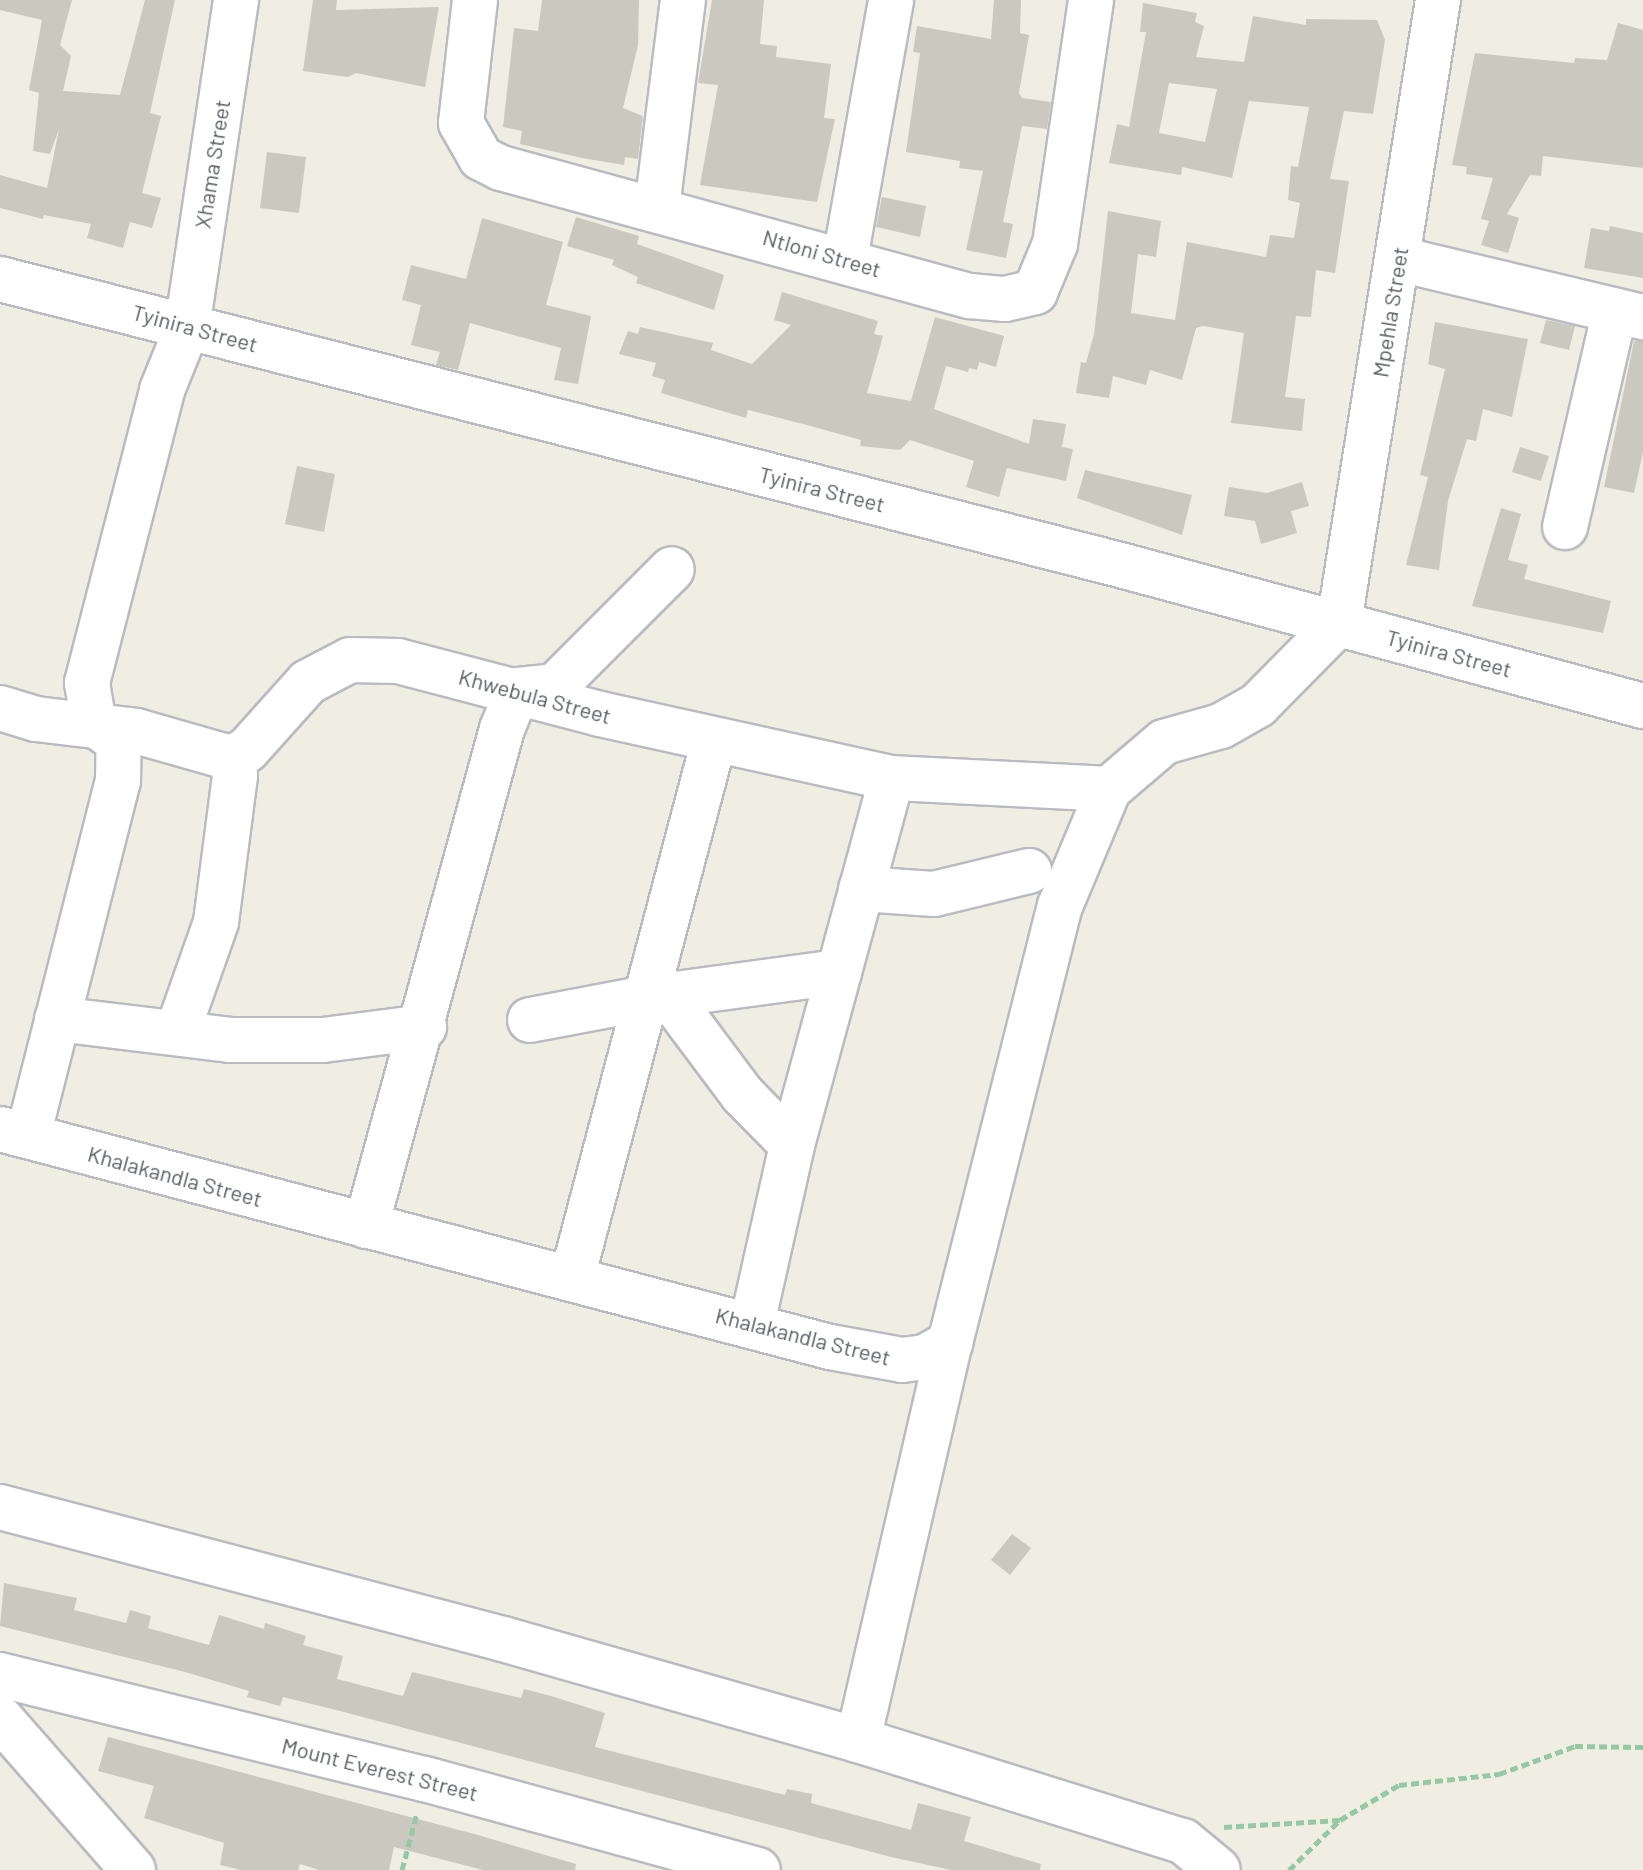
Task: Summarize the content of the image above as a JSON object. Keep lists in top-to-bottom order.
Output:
{
  "streets": {
    "street": [
      "Xhama Street",
      "Ntloni Street",
      "Mpehla Street",
      "Tyinira Street",
      "Khwebula Street",
      "Khalakandla Street",
      "Mount Everest Street"
    ]
  },
  "crossings": [
    ["Xhama Street", "Tyinira Street"],
    ["Mpehla Street", "Tyinira Street"]
  ]
}
